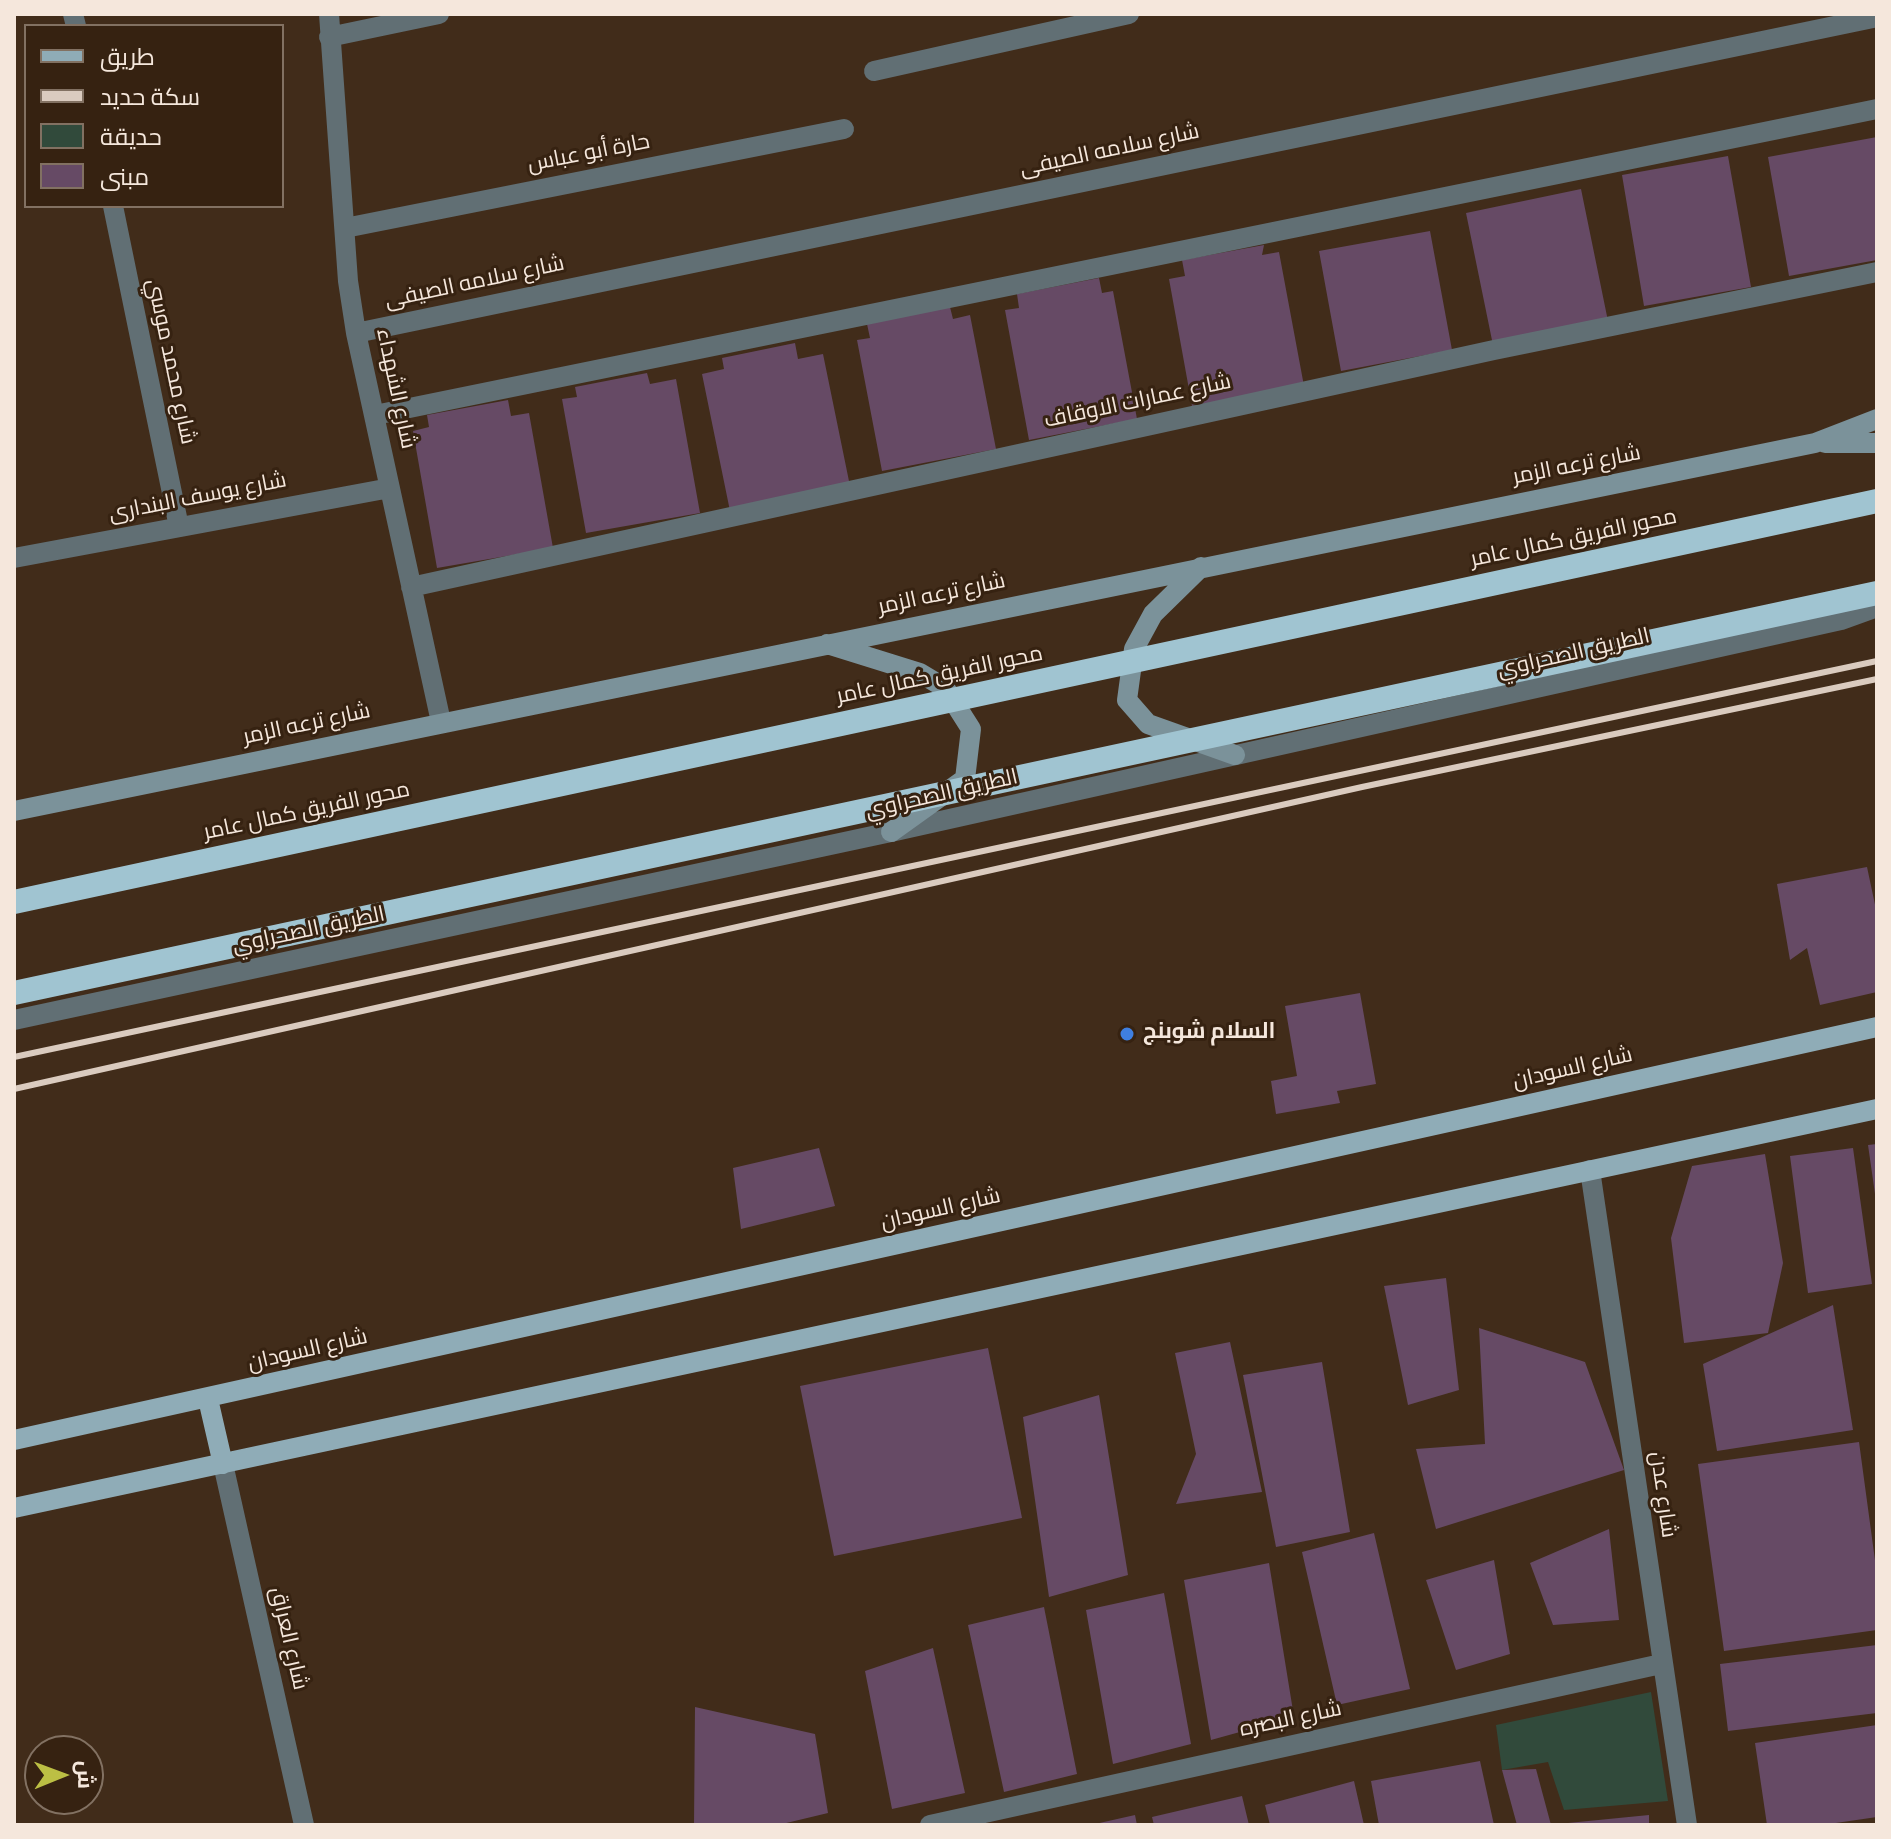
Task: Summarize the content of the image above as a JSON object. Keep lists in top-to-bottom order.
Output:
{
  "streets": {
    "highway": ["محور الفريق كمال عامر"],
    "main road": ["شارع السودان"],
    "street": [
      "شارع سلامه الصيفى",
      "حارة أبو عباس",
      "شارع محمد موسي",
      "شارع الشهداء",
      "شارع عمارات الاوقاف",
      "شارع ترعه الزمر",
      "شارع يوسف البندارى",
      "الطريق الصحراوي",
      "شارع عدن",
      "شارع العراق",
      "شارع البصره"
    ]
  },
  "crossings": [
    ["شارع سلامه الصيفى", "شارع الشهداء"],
    ["حارة أبو عباس", "شارع الشهداء"],
    ["شارع محمد موسي", "شارع يوسف البندارى"],
    ["شارع الشهداء", "شارع عمارات الاوقاف"],
    ["شارع الشهداء", "شارع ترعه الزمر"],
    ["شارع الشهداء", "شارع يوسف البندارى"],
    ["شارع عدن", "شارع البصره"]
  ],
  "places": ["السلام شوبنج"],
  "legend": [
    "طريق",
    "سكة حديد",
    "حديقة",
    "مبنى"
  ],
  "north": "right"
}
